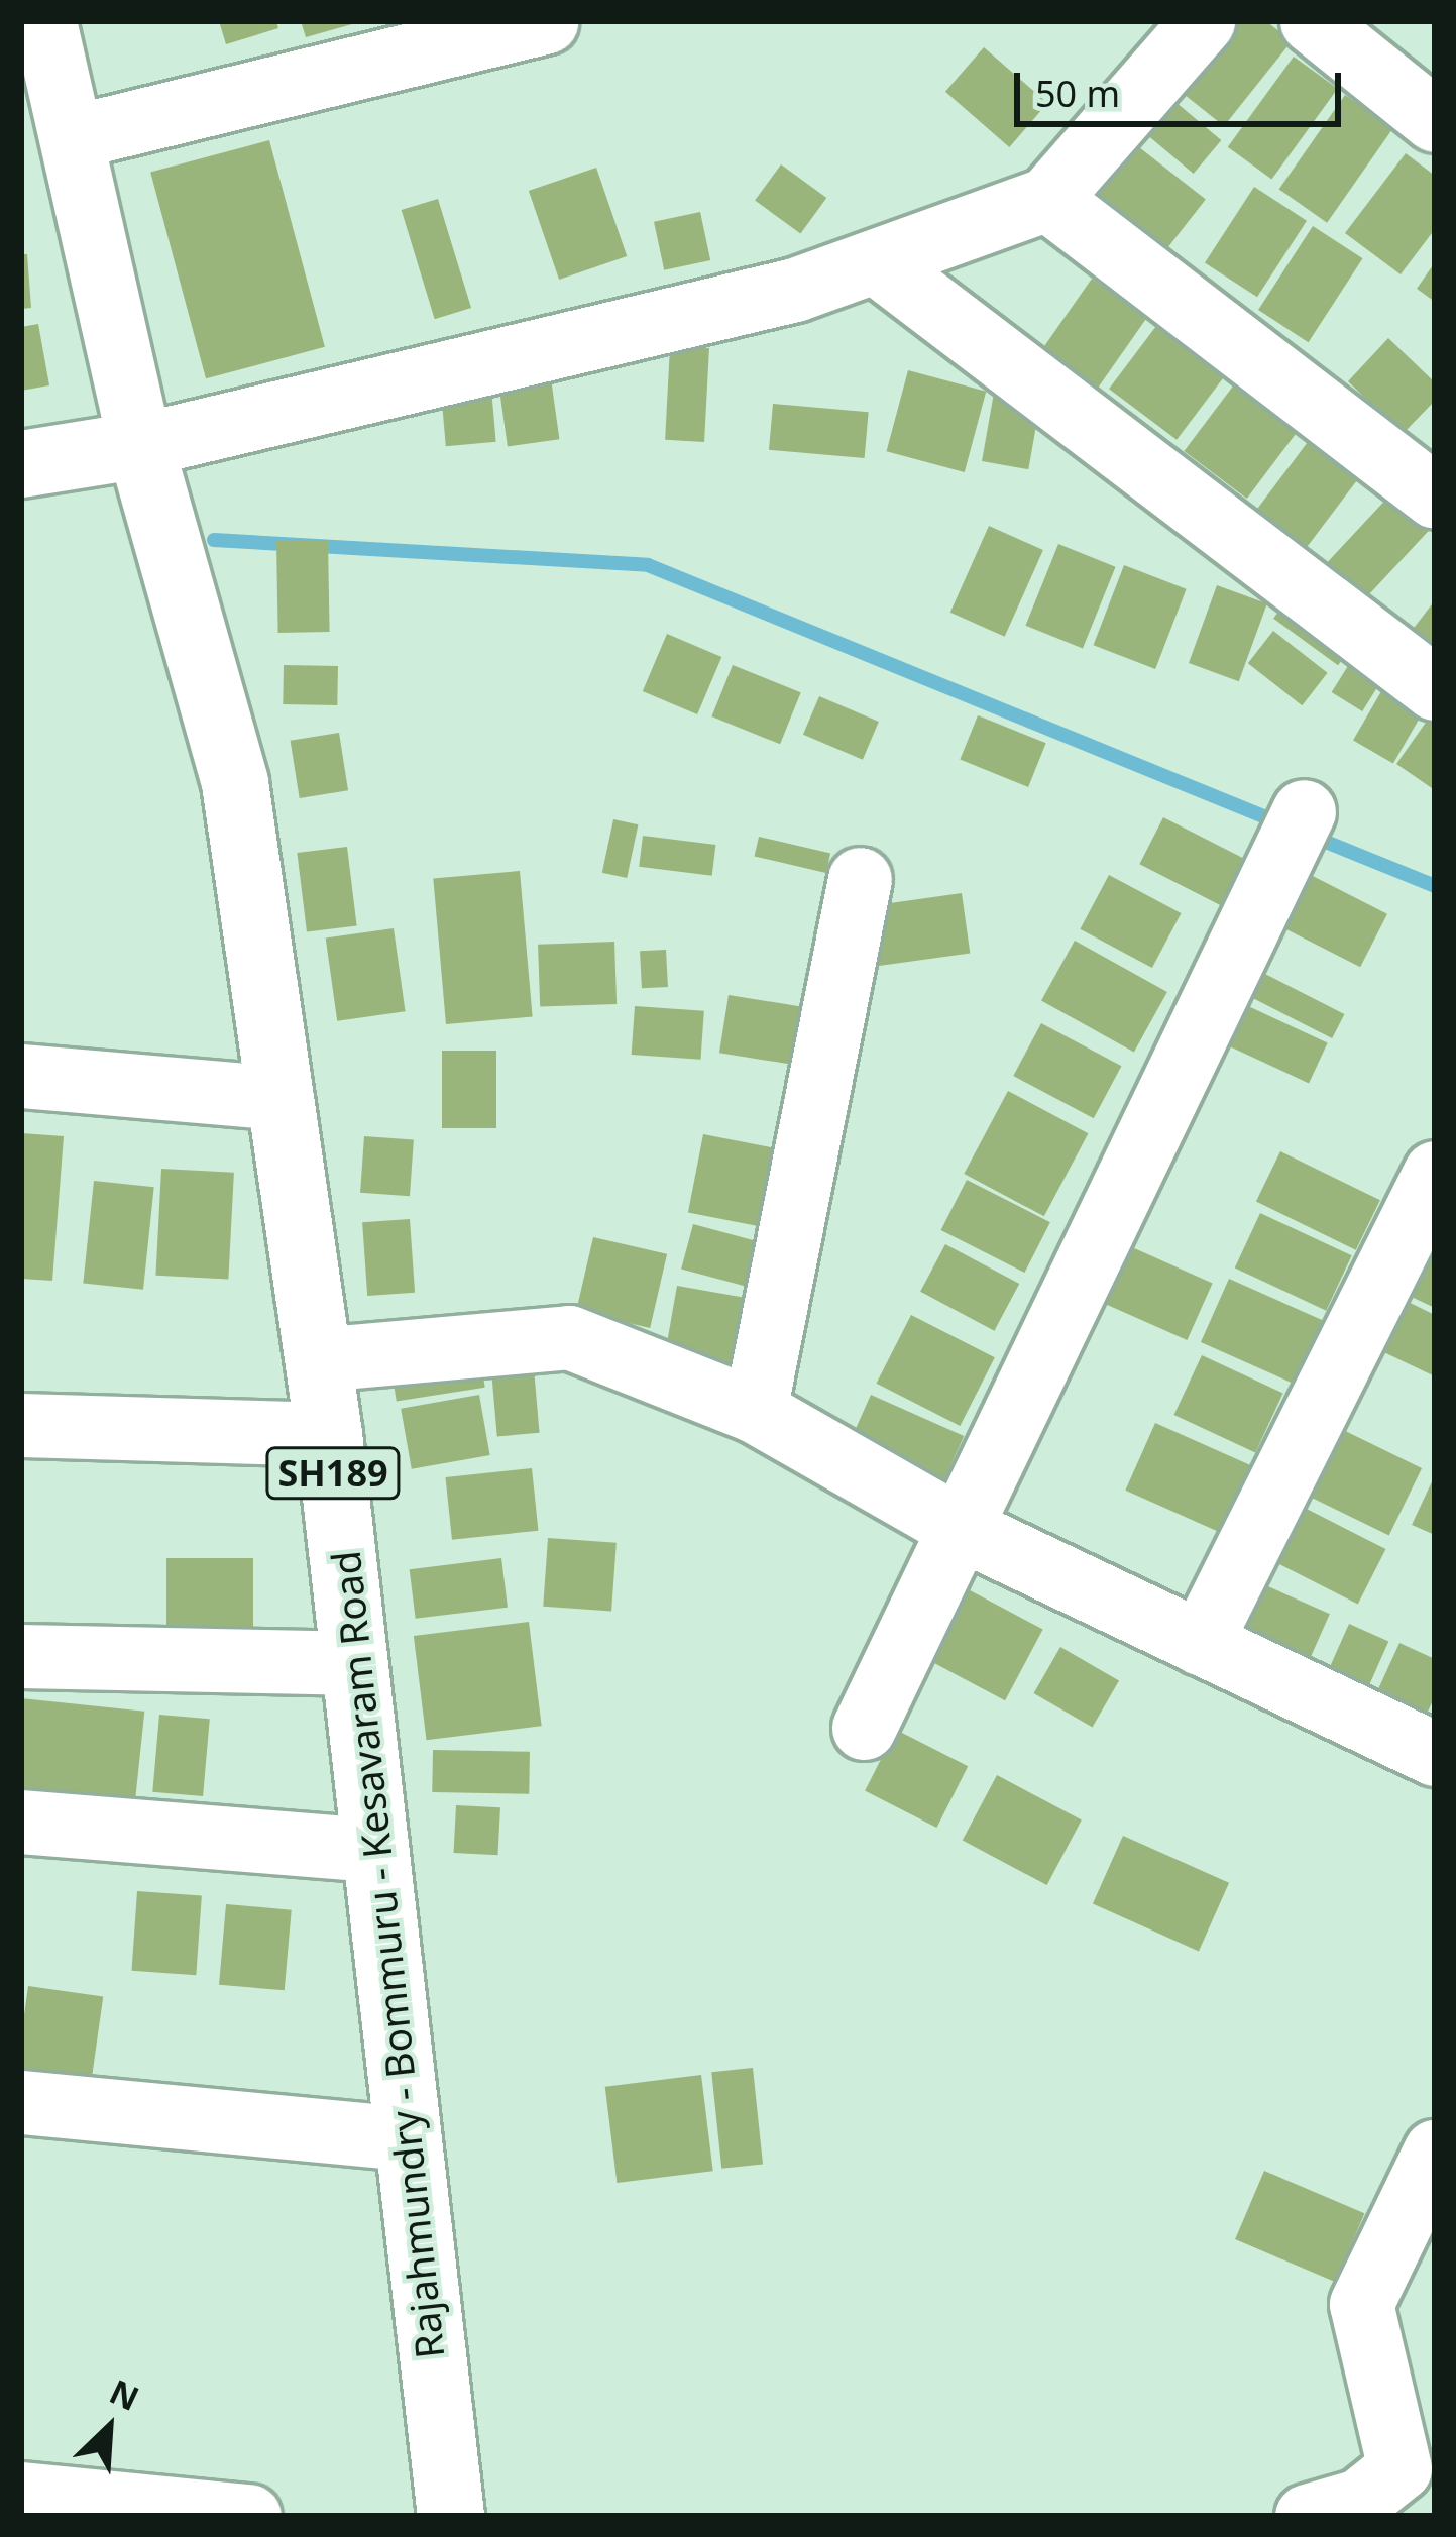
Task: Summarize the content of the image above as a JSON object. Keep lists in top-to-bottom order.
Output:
{
  "streets": {
    "main road": ["SH189", "Rajahmundry - Bommuru - Kesavaram Road"]
  },
  "scale_bar": "50 m",
  "north": "top right"
}
